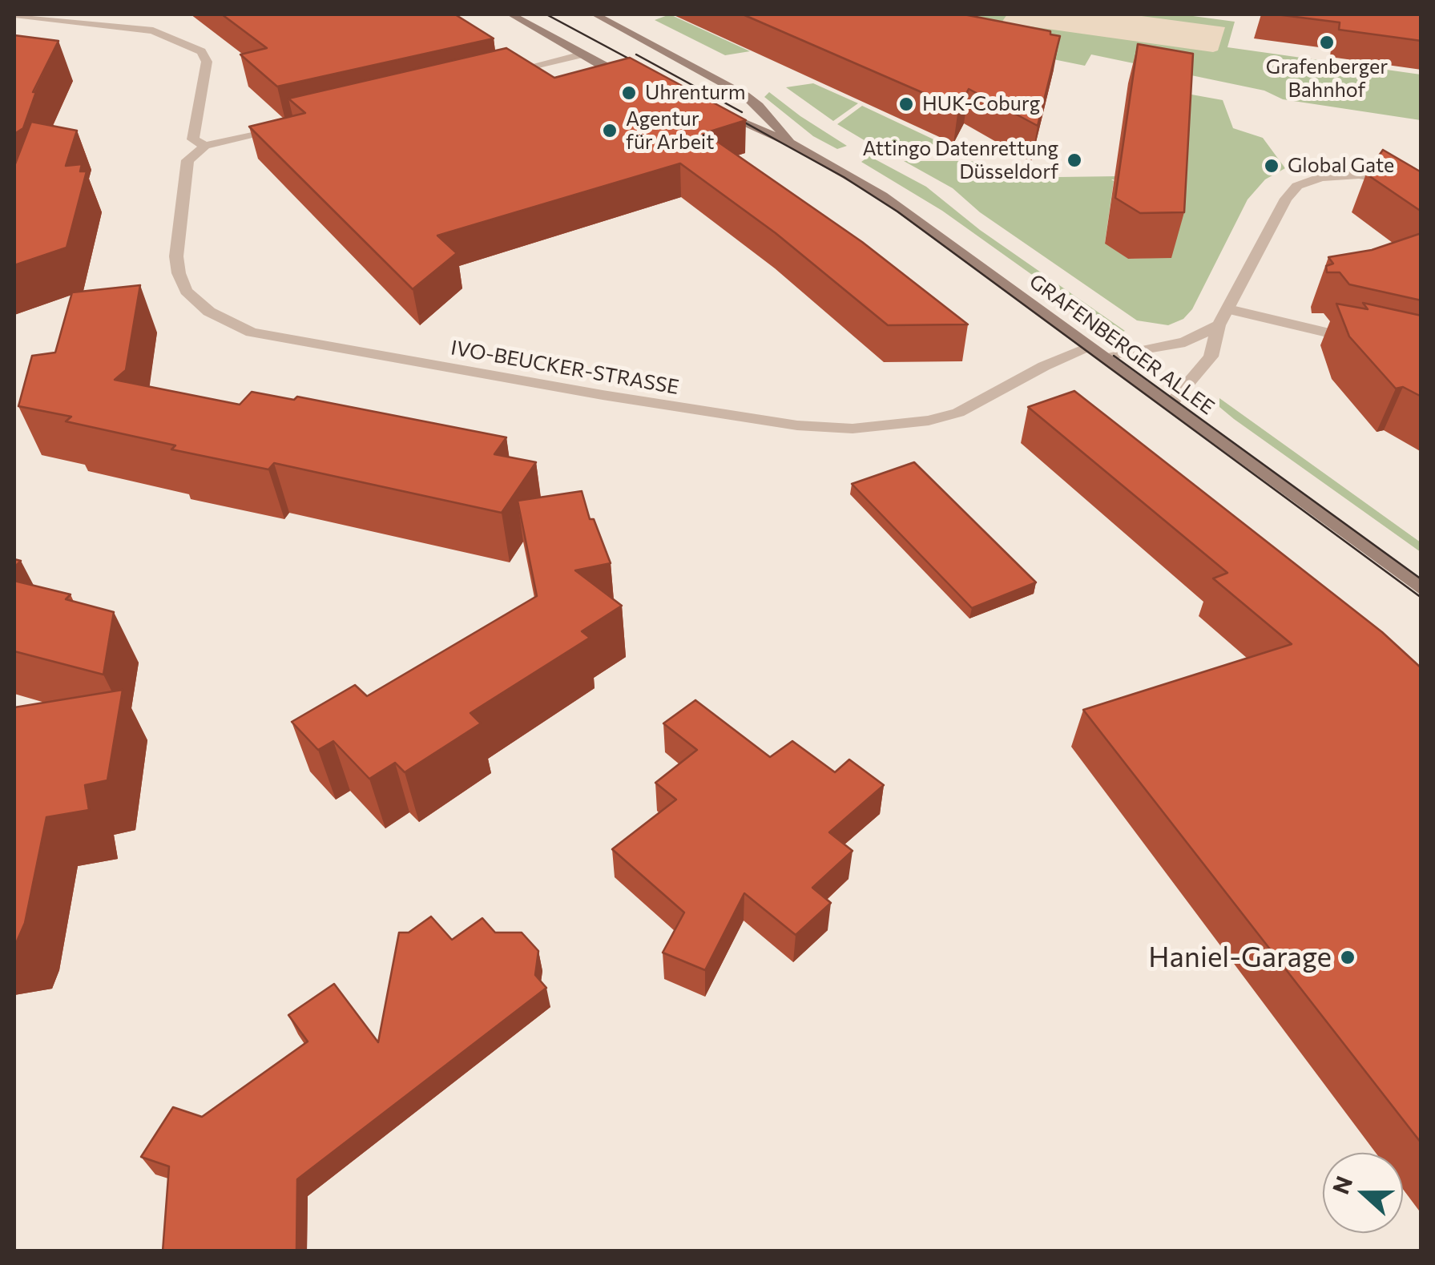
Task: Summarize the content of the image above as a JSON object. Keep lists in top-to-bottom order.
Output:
{
  "streets": {
    "main road": ["GRAFENBERGER ALLEE"],
    "street": ["IVO-BEUCKER-STRASSE"]
  },
  "crossings": [
    ["GRAFENBERGER ALLEE", "IVO-BEUCKER-STRASSE"]
  ],
  "places": [
    "Grafenberger Bahnhof",
    "Uhrenturm",
    "HUK-Coburg",
    "Agentur für Arbeit",
    "Attingo Datenrettung Düsseldorf",
    "Global Gate",
    "Haniel-Garage"
  ],
  "north": "left"
}
